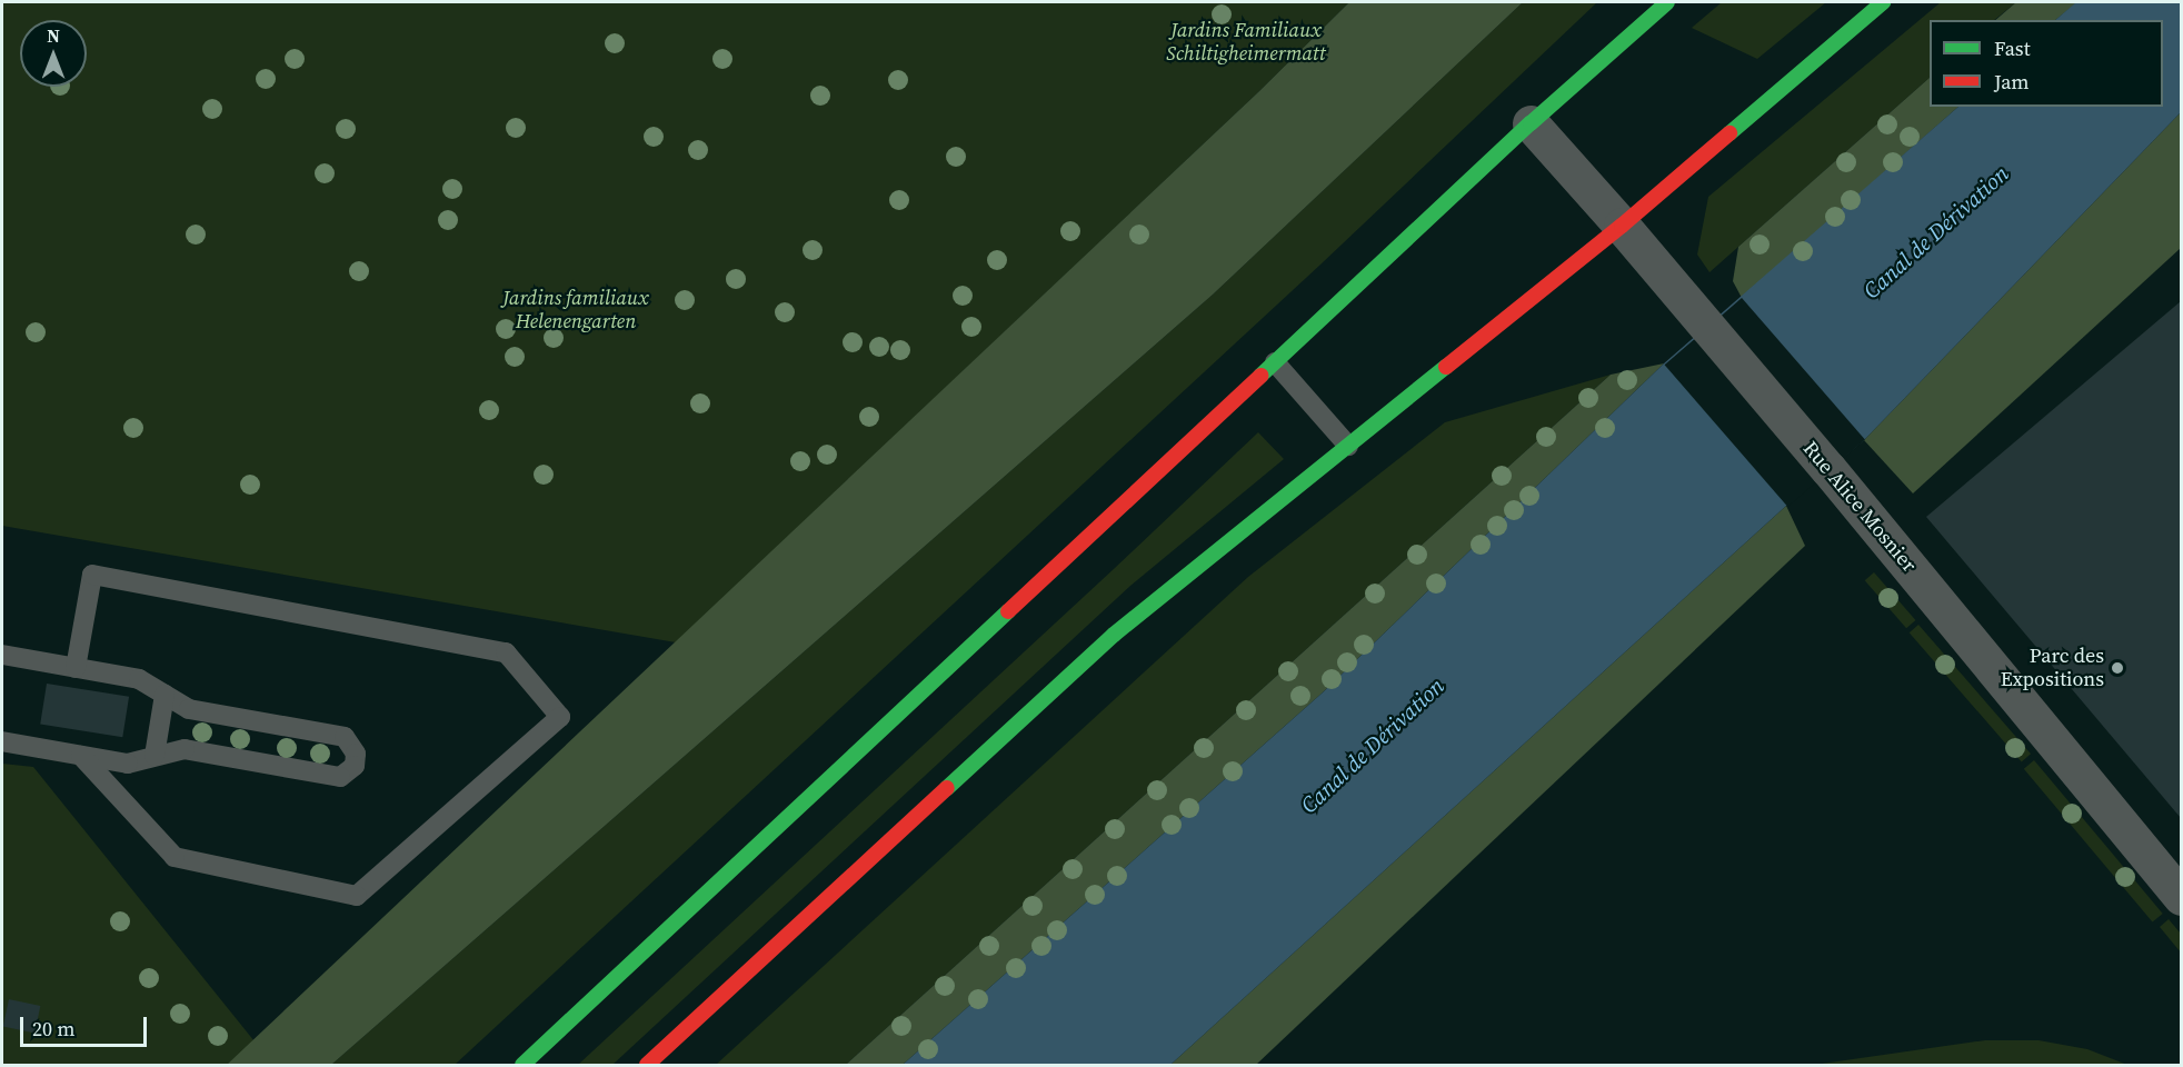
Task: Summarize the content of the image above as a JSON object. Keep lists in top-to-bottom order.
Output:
{
  "streets": {
    "street": ["Rue Alice Mosnier"]
  },
  "water": ["Canal de Dérivation"],
  "parks": ["Jardins Familiaux Schiltigheimermatt", "Jardins familiaux Helenengarten"],
  "places": ["Parc des Expositions"],
  "legend": ["Fast", "Jam"],
  "scale_bar": "20 m",
  "north": "top"
}
